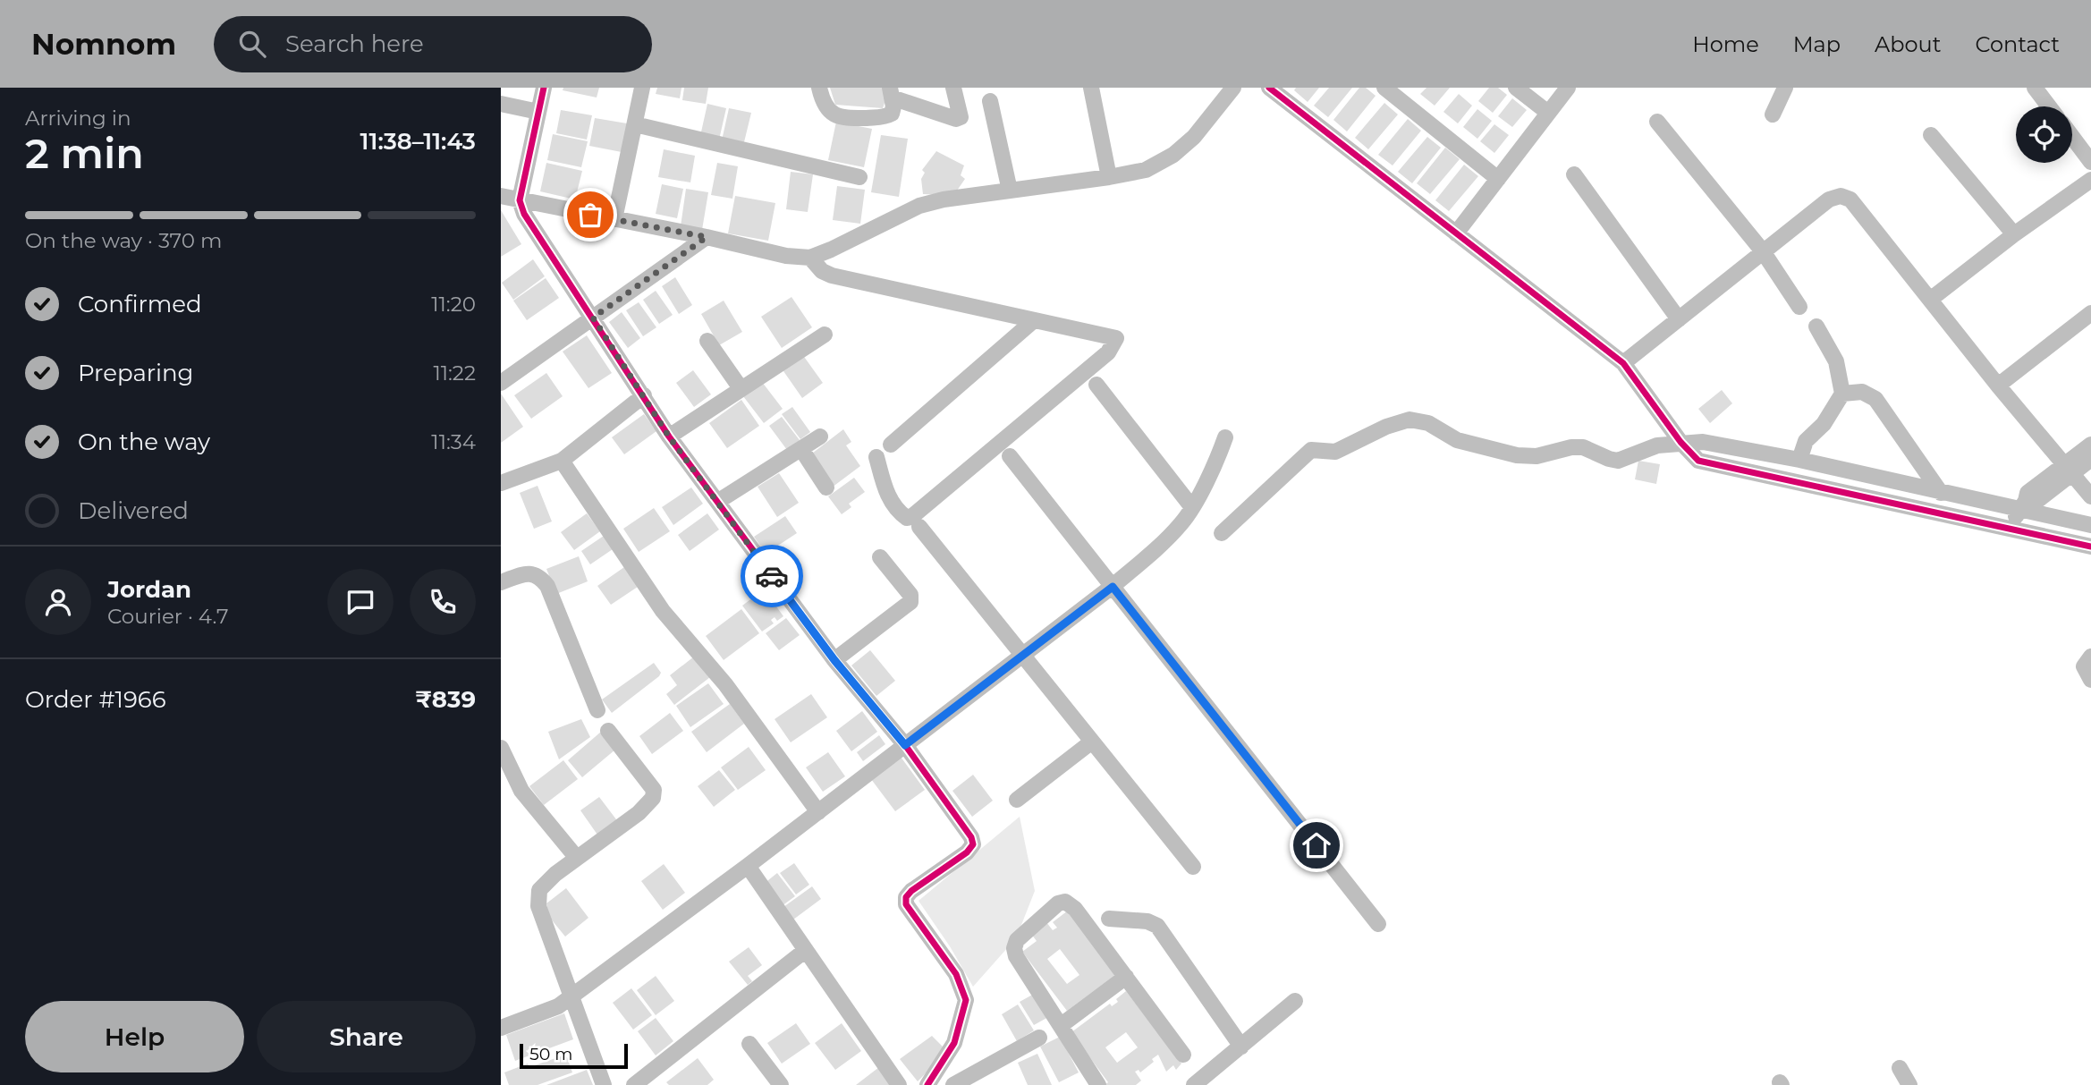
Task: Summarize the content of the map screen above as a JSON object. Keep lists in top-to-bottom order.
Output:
{
  "scale_bar": "50 m",
  "page": {
    "header": "Nomnom",
    "search": "Search here",
    "nav": [
      "Home",
      "Map",
      "About",
      "Contact"
    ],
    "heading": ["2 min", "Arriving in", "11:38–11:43"],
    "panel": [
      "Jordan",
      "Courier · 4.7",
      "Order #1966",
      "₹839"
    ],
    "bar": "On the way · 370 m",
    "list": [
      ["Confirmed", "11:20"],
      ["Preparing", "11:22"],
      ["On the way", "11:34"],
      "Delivered"
    ],
    "buttons": ["Help", "Share"],
    "scale": "50 m"
  }
}
